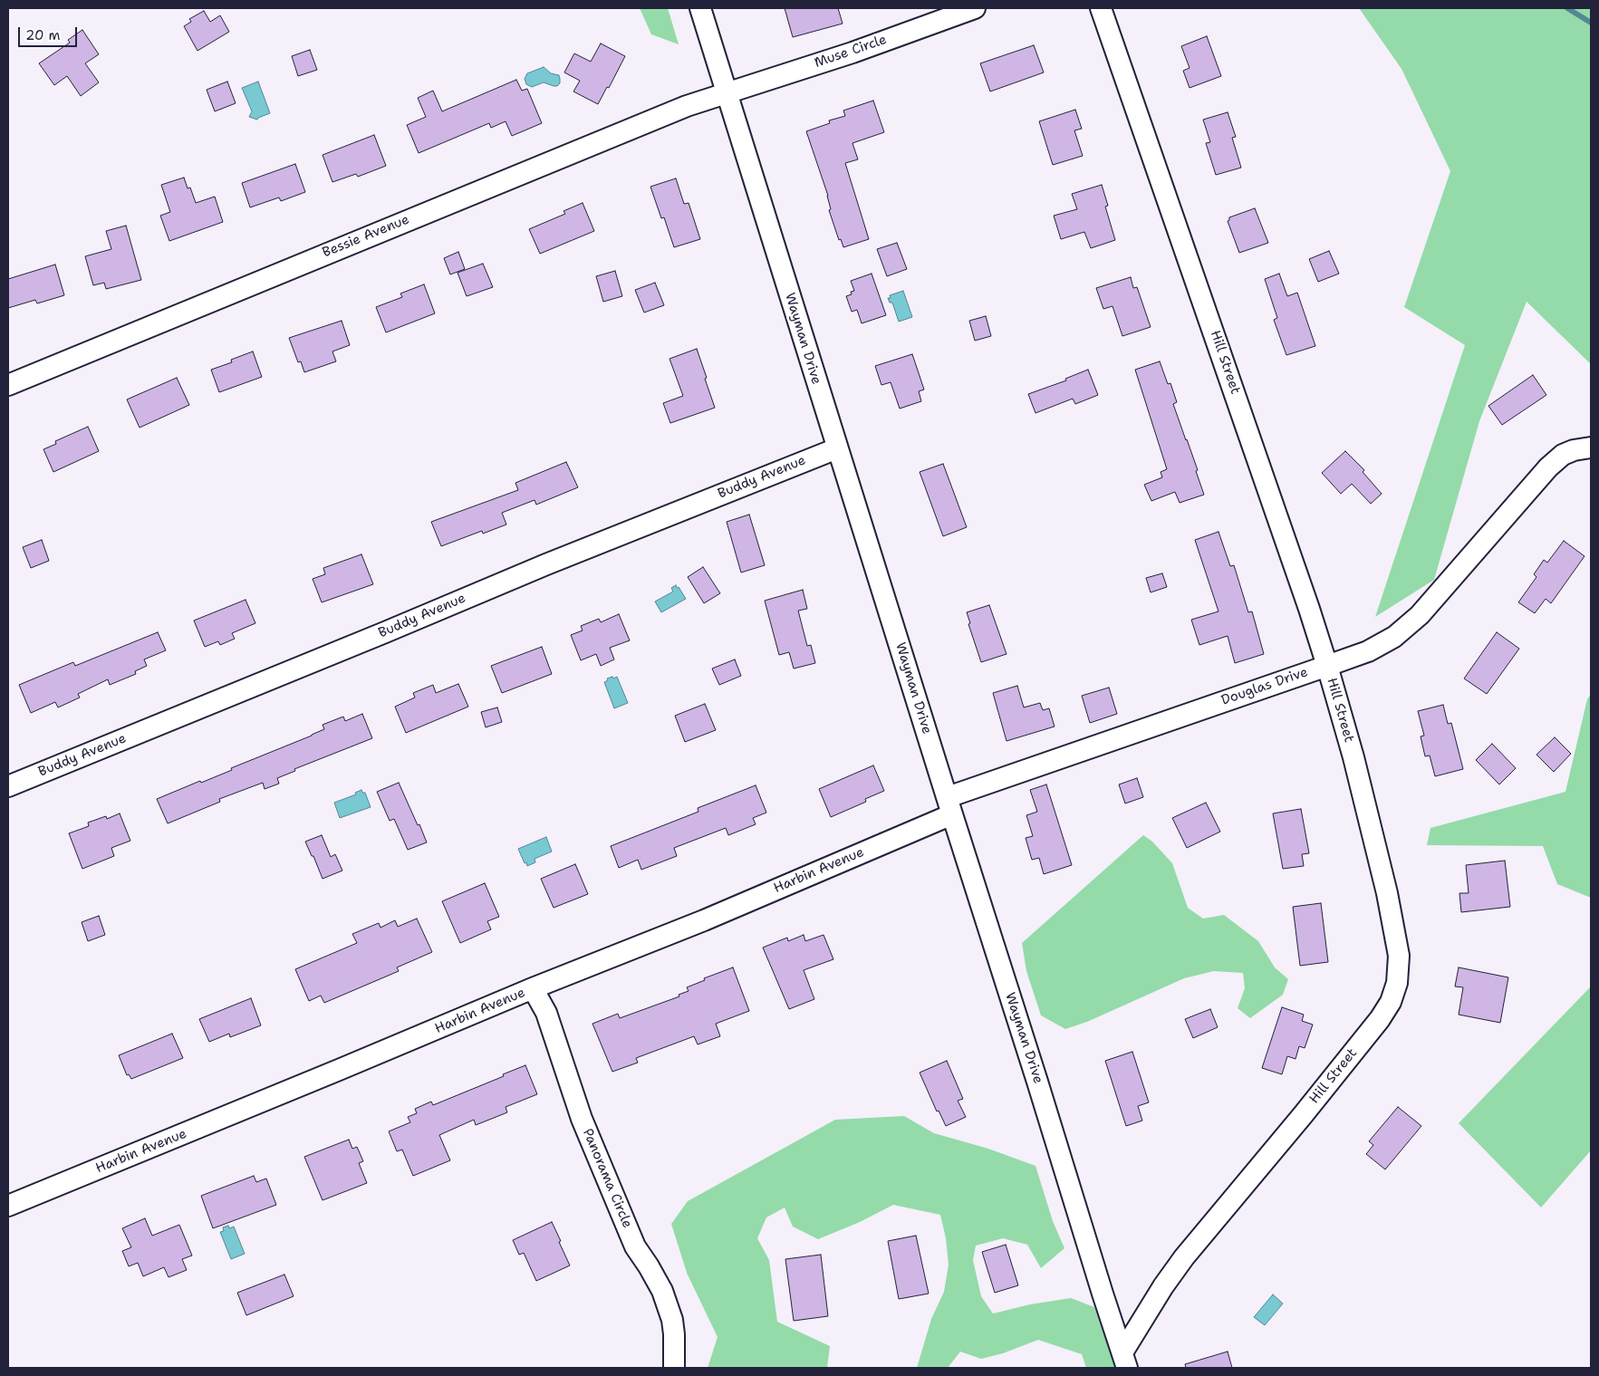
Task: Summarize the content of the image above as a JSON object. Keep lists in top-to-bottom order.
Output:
{
  "streets": {
    "street": [
      "Muse Circle",
      "Bessie Avenue",
      "Wayman Drive",
      "Hill Street",
      "Buddy Avenue",
      "Douglas Drive",
      "Harbin Avenue",
      "Panorama Circle"
    ]
  },
  "crossings": [
    ["Muse Circle", "Bessie Avenue"],
    ["Muse Circle", "Wayman Drive"],
    ["Bessie Avenue", "Wayman Drive"],
    ["Wayman Drive", "Hill Street"],
    ["Wayman Drive", "Buddy Avenue"],
    ["Wayman Drive", "Douglas Drive"],
    ["Wayman Drive", "Harbin Avenue"],
    ["Hill Street", "Douglas Drive"],
    ["Douglas Drive", "Harbin Avenue"],
    ["Harbin Avenue", "Panorama Circle"]
  ],
  "scale_bar": "20 m"
}
